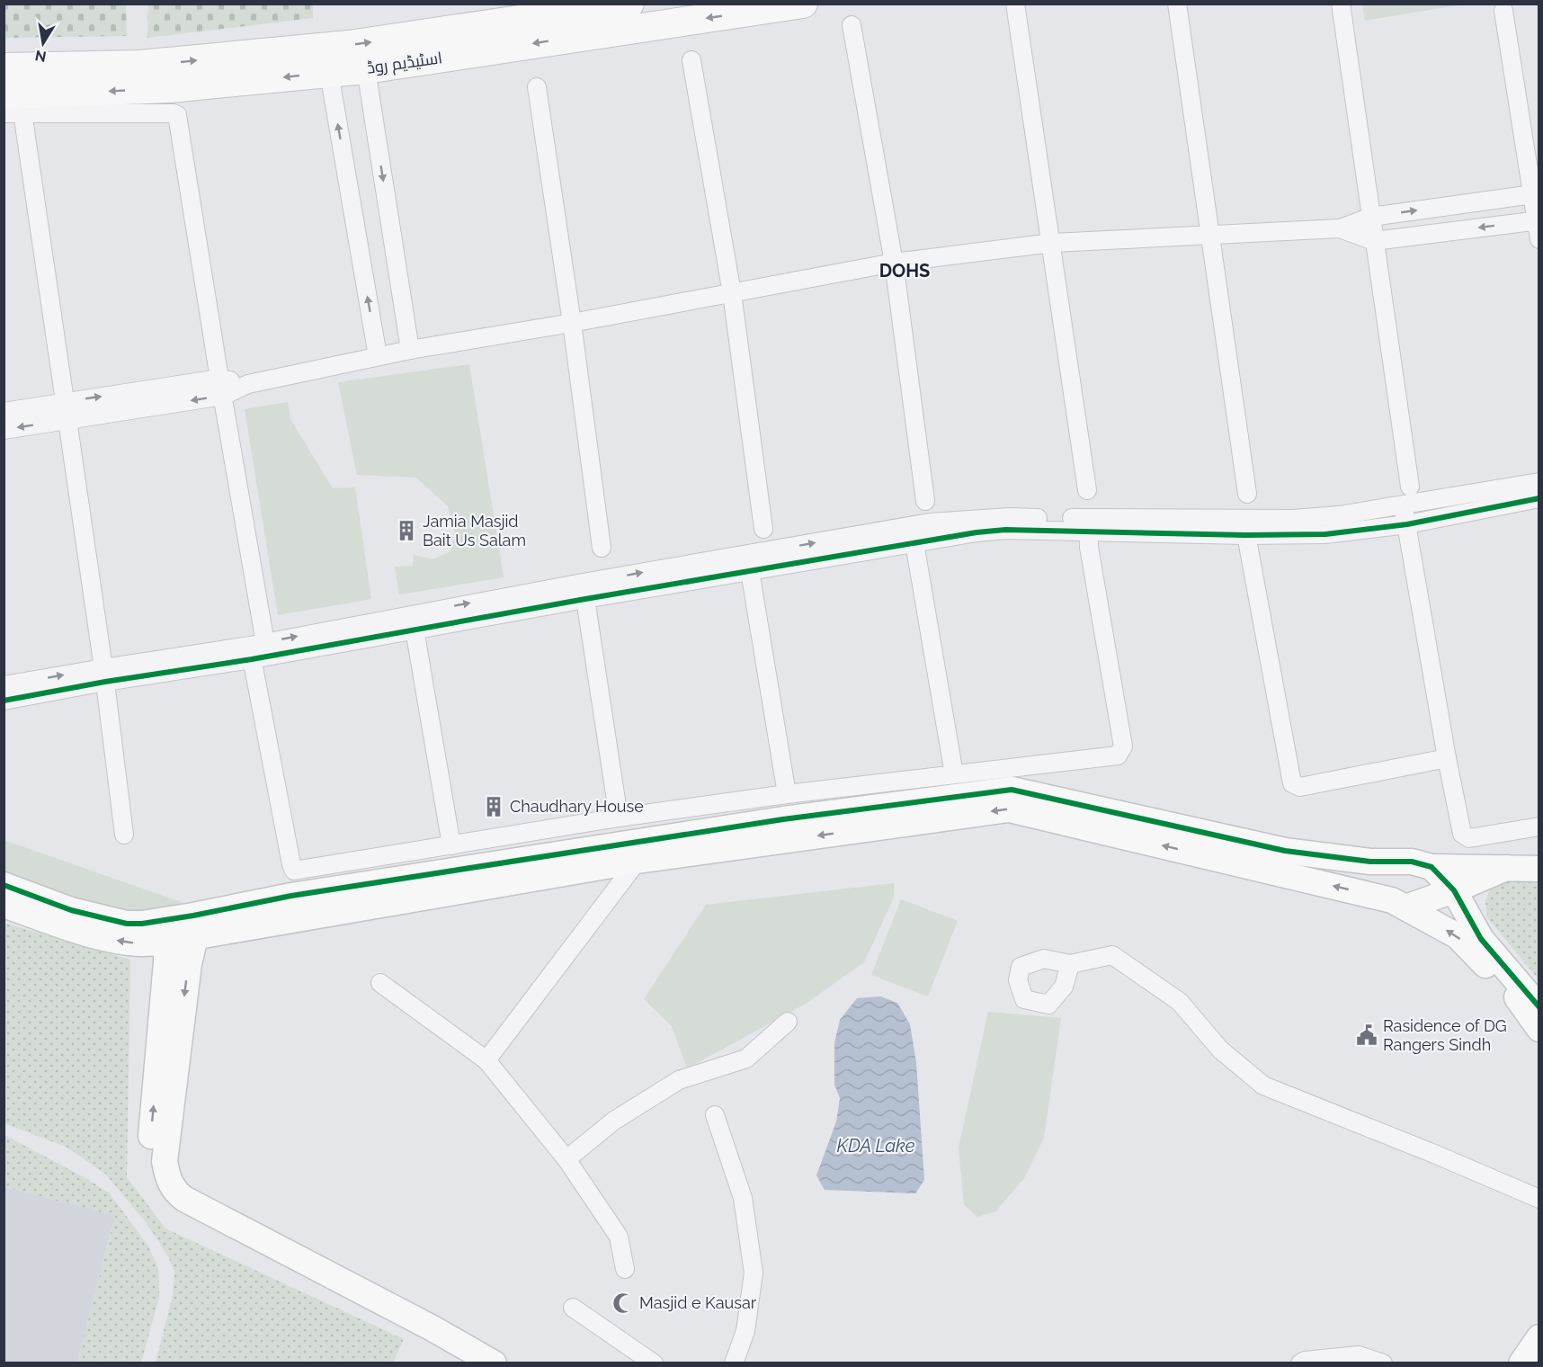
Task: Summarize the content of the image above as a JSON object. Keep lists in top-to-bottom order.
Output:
{
  "streets": {
    "main road": ["اسٹیڈیم روڈ"]
  },
  "districts": ["DOHS"],
  "water": ["KDA Lake"],
  "places": {
    "building": ["Jamia Masjid Bait Us Salam", "Chaudhary House"],
    "public building": ["Rasidence of DG Rangers Sindh"],
    "mosque": ["Masjid e Kausar"]
  },
  "north": "bottom"
}
